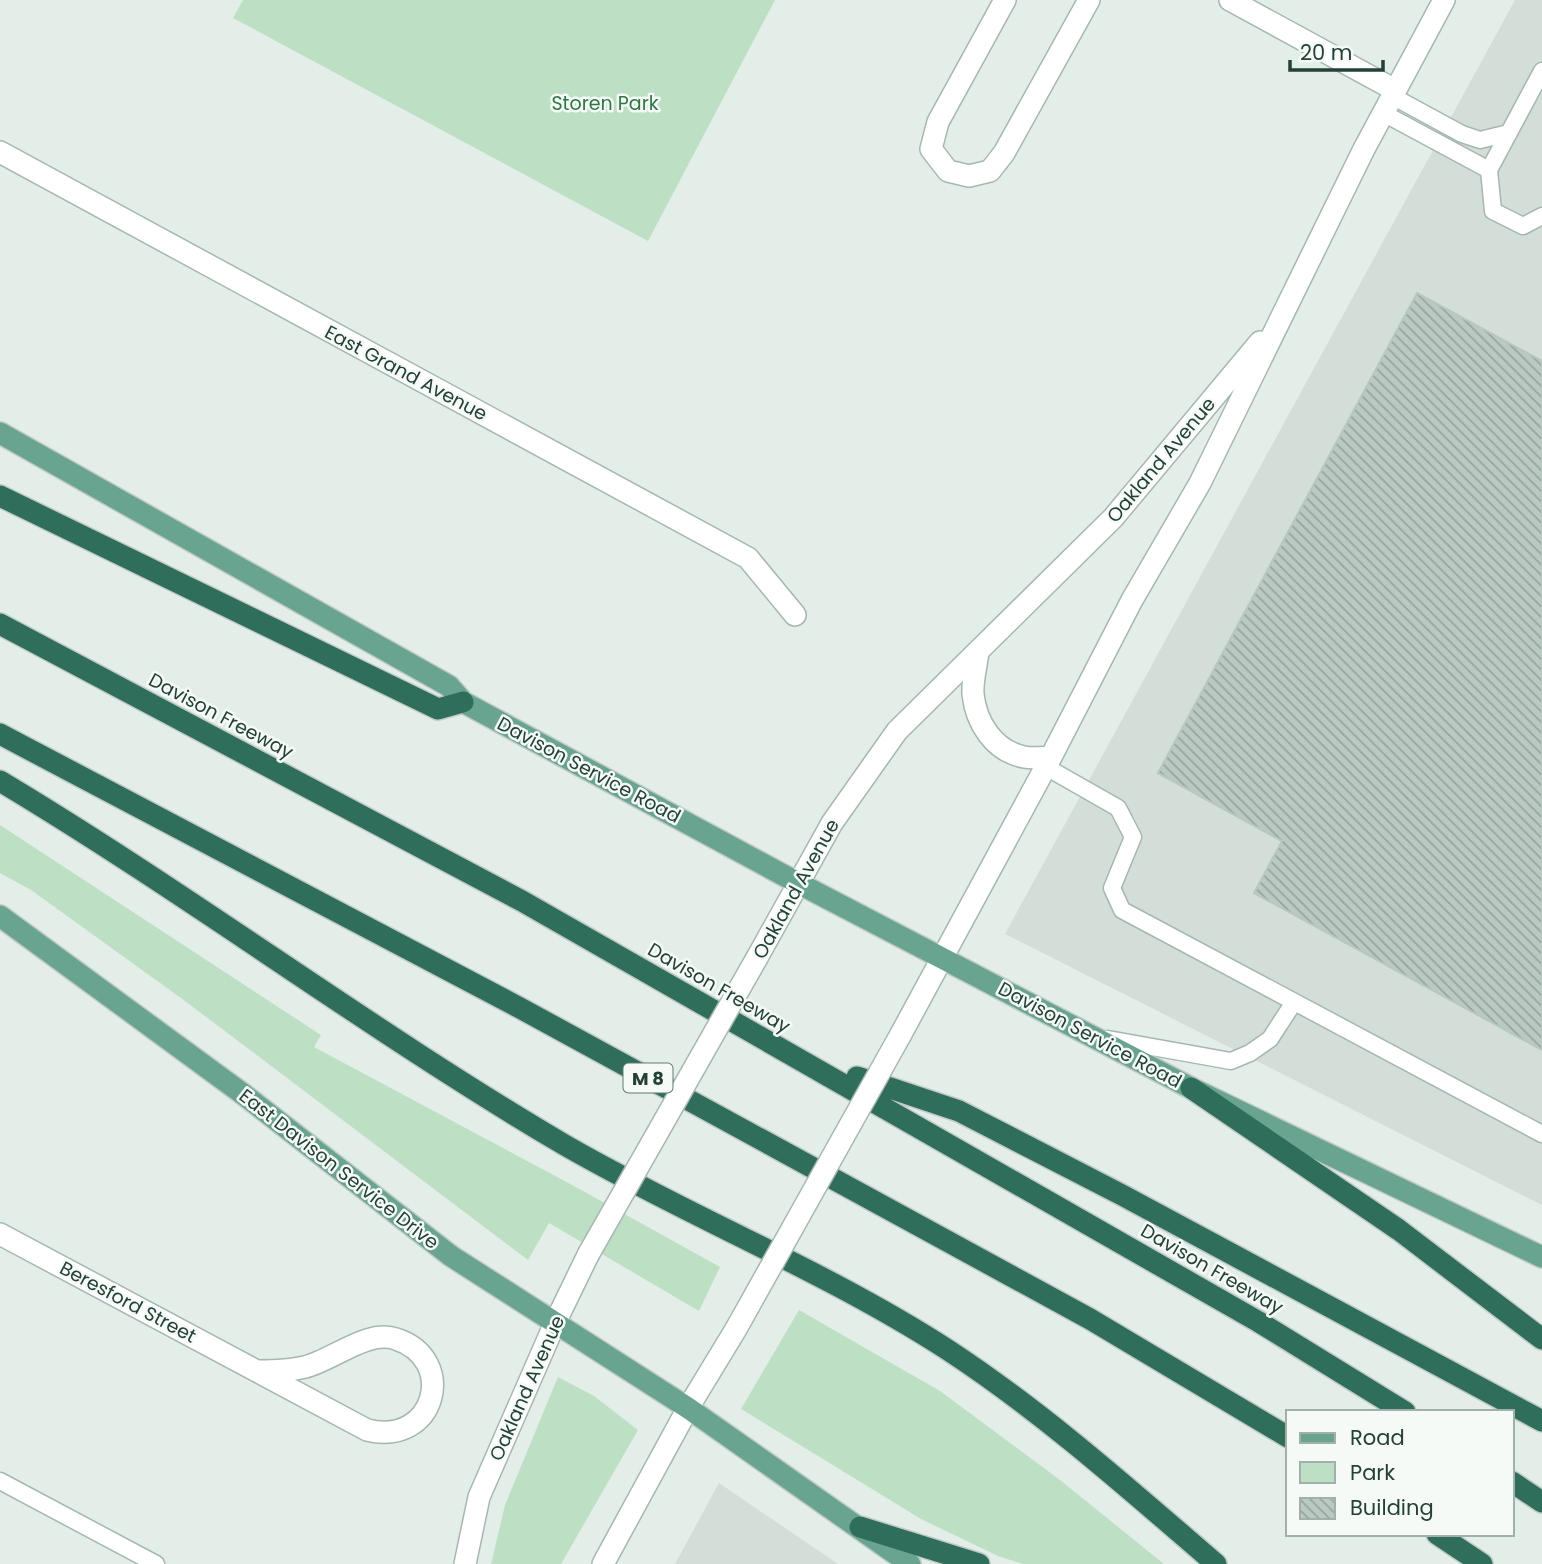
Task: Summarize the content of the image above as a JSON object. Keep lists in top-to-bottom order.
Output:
{
  "streets": {
    "highway": ["Davison Freeway", "M 8"],
    "main road": ["Davison Service Road", "East Davison Service Drive"],
    "street": ["East Grand Avenue", "Oakland Avenue", "Beresford Street"]
  },
  "crossings": [
    ["Oakland Avenue", "Davison Service Road"],
    ["Oakland Avenue", "East Davison Service Drive"]
  ],
  "parks": ["Storen Park"],
  "legend": ["Road", "Park", "Building"],
  "scale_bar": "20 m"
}
